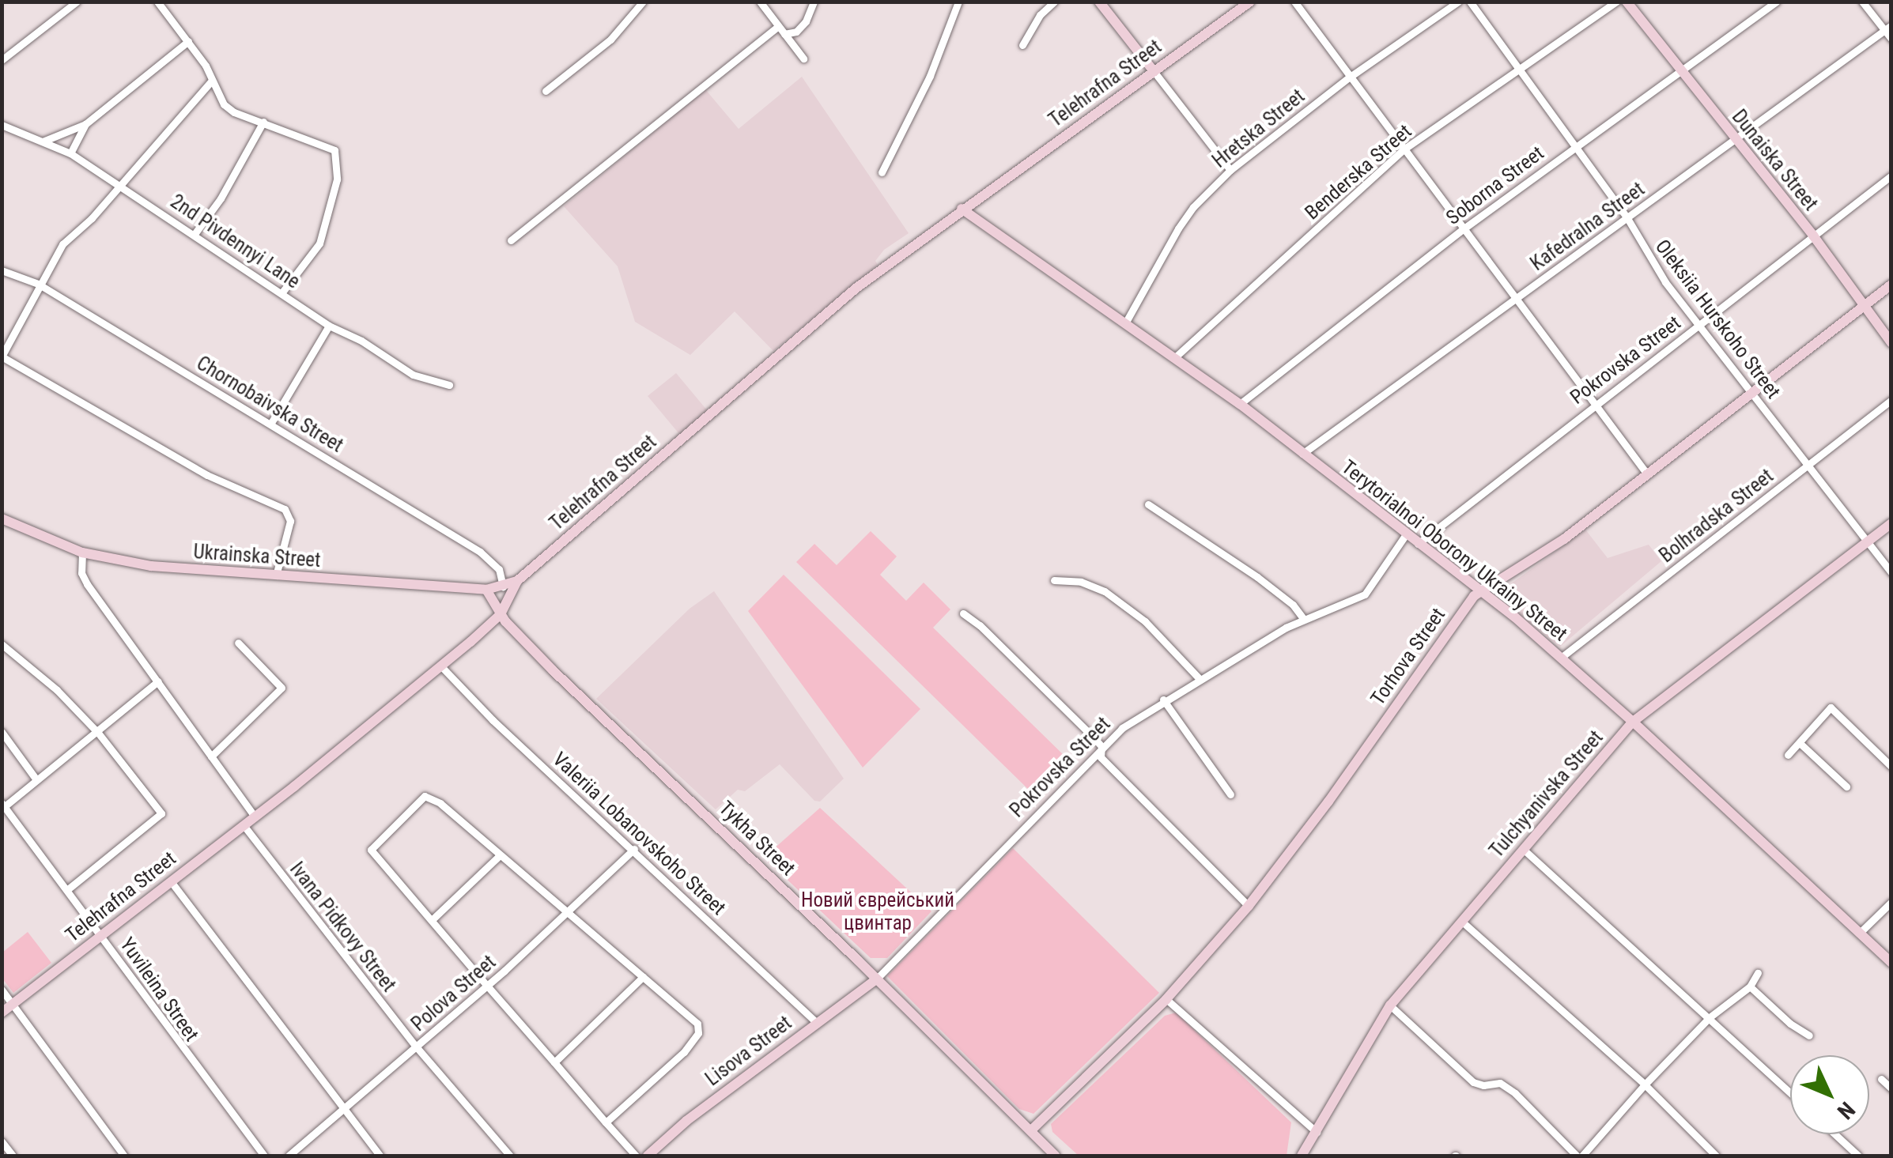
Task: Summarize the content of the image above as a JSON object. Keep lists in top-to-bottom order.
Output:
{
  "streets": {
    "main road": [
      "Telehrafna Street",
      "Dunaiska Street",
      "Terytorialnoi Oborony Ukrainy Street",
      "Ukrainska Street",
      "Torhova Street",
      "Tulchyanivska Street",
      "Tykha Street",
      "Lisova Street"
    ],
    "street": [
      "Hretska Street",
      "Benderska Street",
      "Soborna Street",
      "Kafedralna Street",
      "2nd Pivdennyi Lane",
      "Oleksiia Hurskoho Street",
      "Pokrovska Street",
      "Chornobaivska Street",
      "Bolhradska Street",
      "Valeriia Lobanovskoho Street",
      "Ivana Pidkovy Street",
      "Yuvileina Street",
      "Polova Street"
    ]
  },
  "crossings": [
    ["Telehrafna Street", "Terytorialnoi Oborony Ukrainy Street"],
    ["Telehrafna Street", "Ukrainska Street"],
    ["Telehrafna Street", "Valeriia Lobanovskoho Street"],
    ["Telehrafna Street", "Tykha Street"],
    ["Telehrafna Street", "Ivana Pidkovy Street"],
    ["Telehrafna Street", "Yuvileina Street"],
    ["Hretska Street", "Terytorialnoi Oborony Ukrainy Street"],
    ["Dunaiska Street", "Soborna Street"],
    ["Dunaiska Street", "Kafedralna Street"],
    ["Dunaiska Street", "Pokrovska Street"],
    ["Dunaiska Street", "Torhova Street"],
    ["Benderska Street", "Oleksiia Hurskoho Street"],
    ["Benderska Street", "Terytorialnoi Oborony Ukrainy Street"],
    ["Soborna Street", "Oleksiia Hurskoho Street"],
    ["Soborna Street", "Terytorialnoi Oborony Ukrainy Street"],
    ["Kafedralna Street", "Oleksiia Hurskoho Street"],
    ["Kafedralna Street", "Terytorialnoi Oborony Ukrainy Street"],
    ["Oleksiia Hurskoho Street", "Pokrovska Street"],
    ["Oleksiia Hurskoho Street", "Bolhradska Street"],
    ["Oleksiia Hurskoho Street", "Torhova Street"],
    ["Oleksiia Hurskoho Street", "Tulchyanivska Street"],
    ["Pokrovska Street", "Terytorialnoi Oborony Ukrainy Street"],
    ["Pokrovska Street", "Tykha Street"],
    ["Pokrovska Street", "Lisova Street"],
    ["Chornobaivska Street", "Ukrainska Street"],
    ["Bolhradska Street", "Terytorialnoi Oborony Ukrainy Street"],
    ["Terytorialnoi Oborony Ukrainy Street", "Torhova Street"],
    ["Terytorialnoi Oborony Ukrainy Street", "Tulchyanivska Street"],
    ["Ukrainska Street", "Tykha Street"],
    ["Torhova Street", "Tykha Street"],
    ["Valeriia Lobanovskoho Street", "Polova Street"],
    ["Valeriia Lobanovskoho Street", "Lisova Street"],
    ["Tykha Street", "Lisova Street"],
    ["Ivana Pidkovy Street", "Polova Street"]
  ],
  "parks": ["Новий єврейський цвинтар"],
  "north": "bottom right"
}
